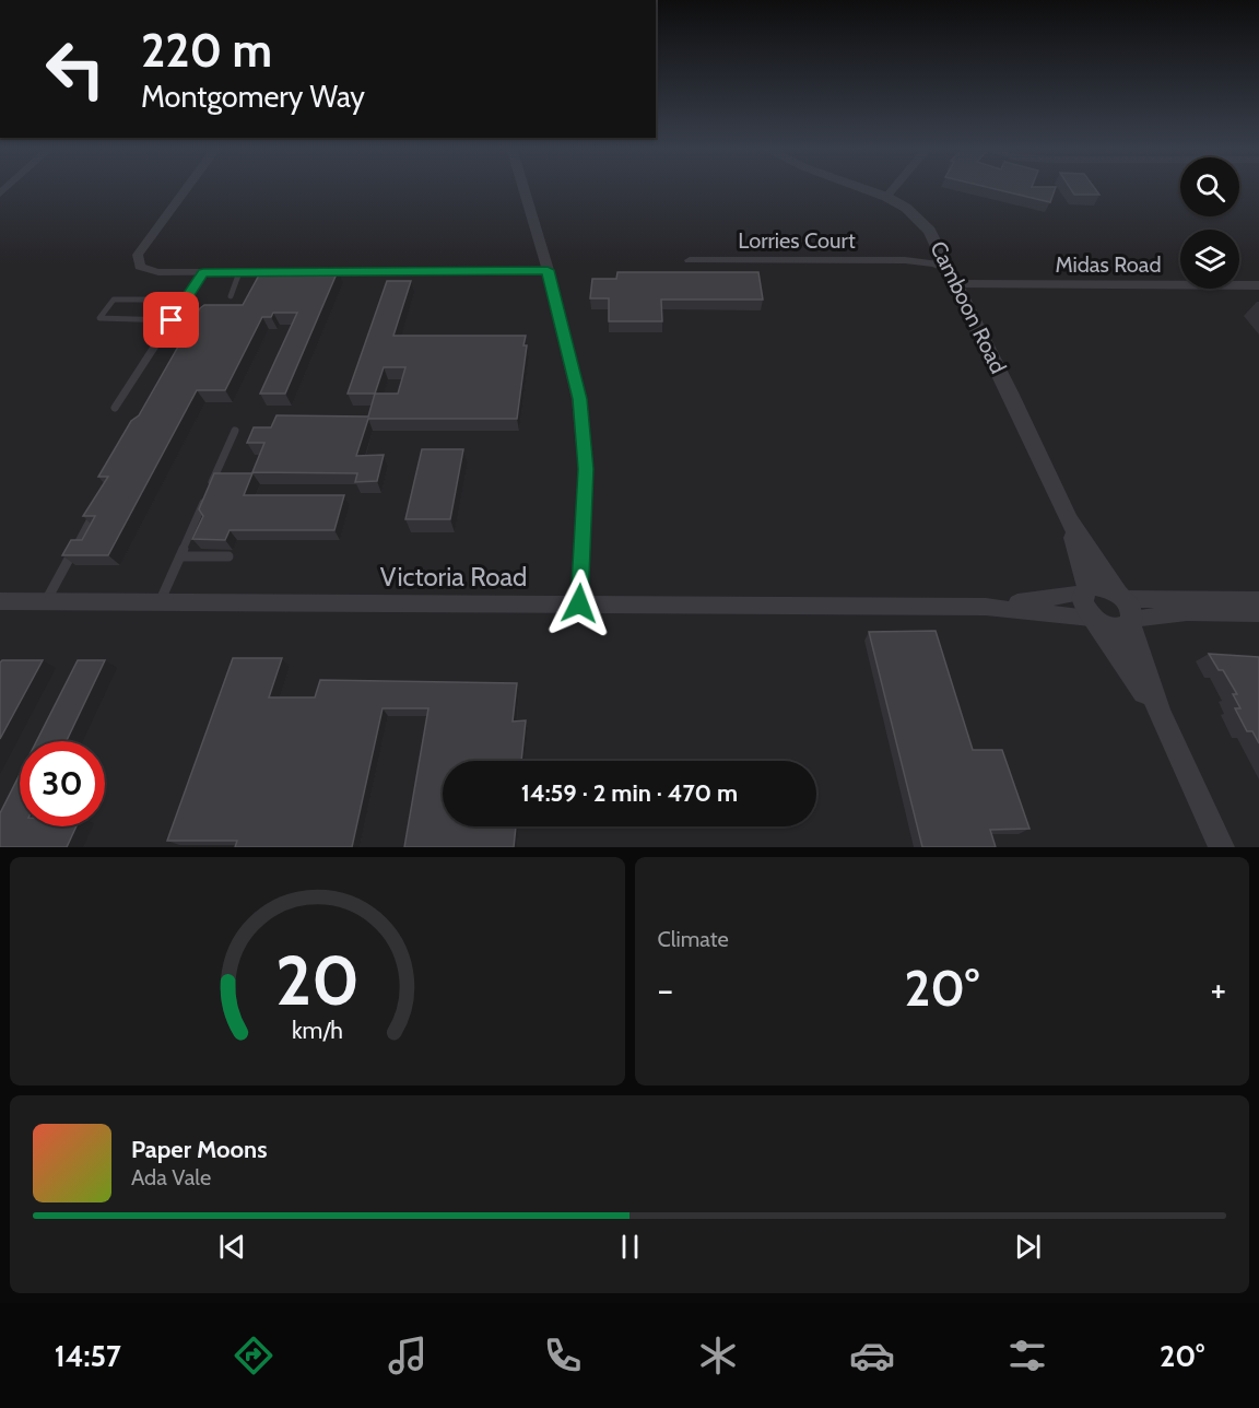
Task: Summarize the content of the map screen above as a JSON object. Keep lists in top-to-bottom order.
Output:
{
  "streets": {
    "street": [
      "Lorries Court",
      "Midas Road",
      "Camboon Road",
      "Victoria Road"
    ]
  },
  "crossings": [
    ["Lorries Court", "Midas Road"],
    ["Lorries Court", "Camboon Road"],
    ["Midas Road", "Camboon Road"],
    ["Camboon Road", "Victoria Road"]
  ],
  "page": {
    "turn": ["220 m", "Montgomery Way"],
    "limit": "30",
    "trip": "14:59 · 2 min · 470 m",
    "tile": "Climate",
    "heat": ["−", "20°", "+"],
    "song": ["Paper Moons", "Ada Vale"],
    "tabs": ["14:57", "20°"],
    "gauge": ["20", "km/h"]
  }
}
